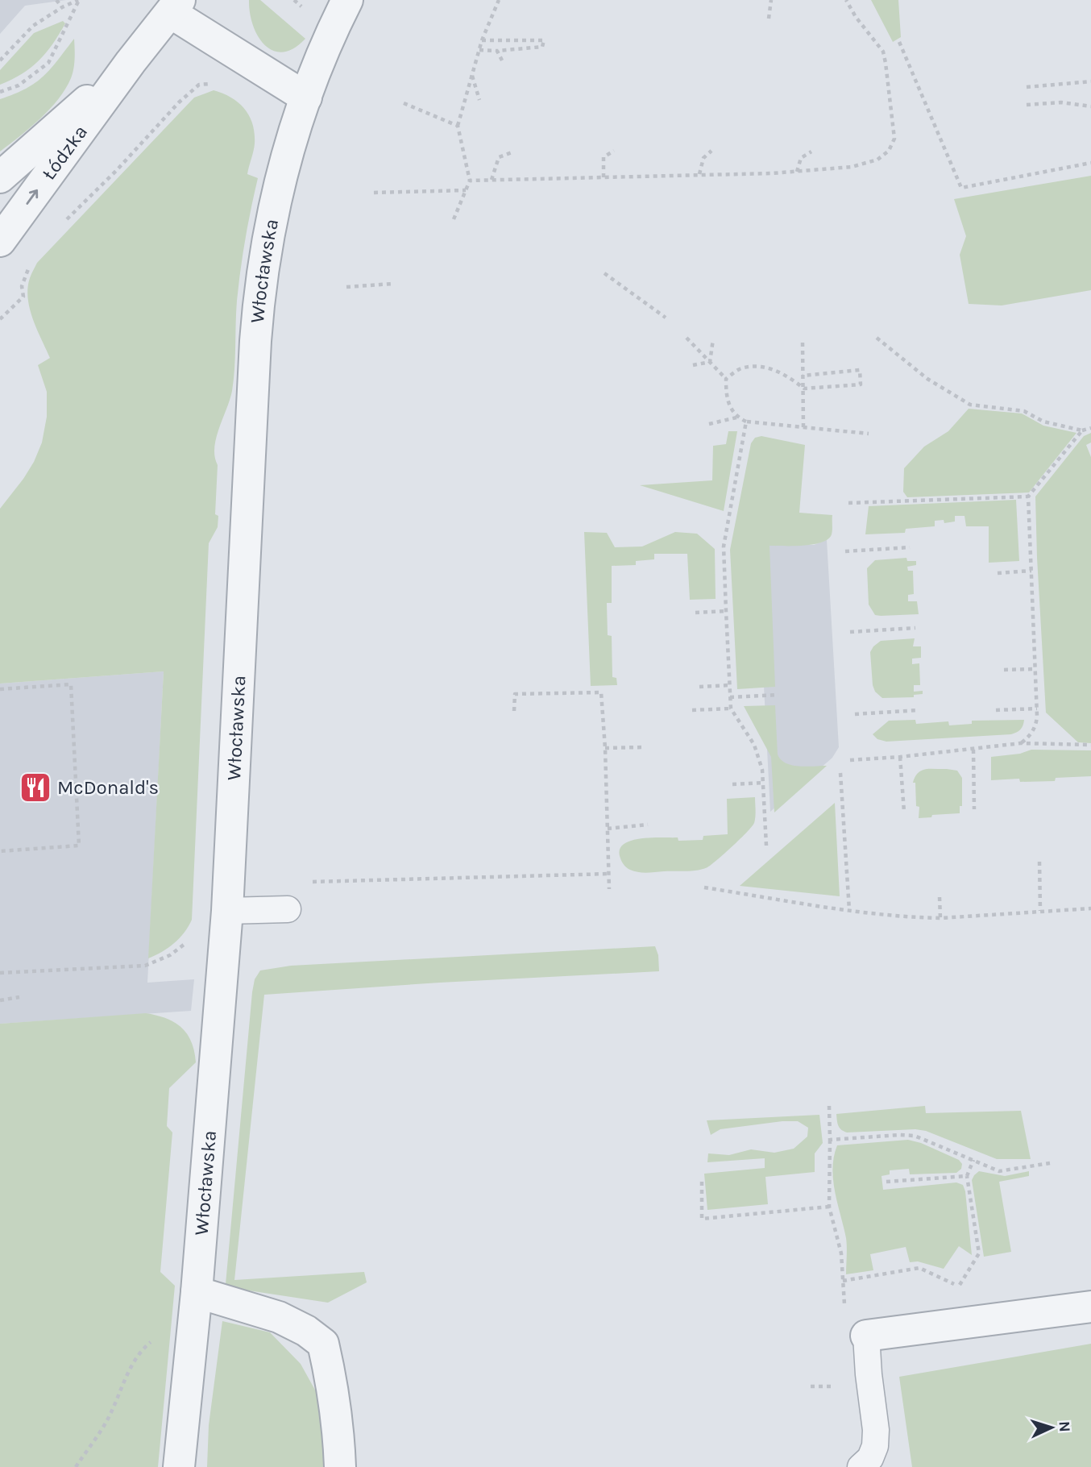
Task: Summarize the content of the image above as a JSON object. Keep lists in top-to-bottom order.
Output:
{
  "streets": {
    "street": ["Łódzka", "Włocławska"]
  },
  "places": {
    "restaurant": ["McDonald's"]
  },
  "north": "right"
}
